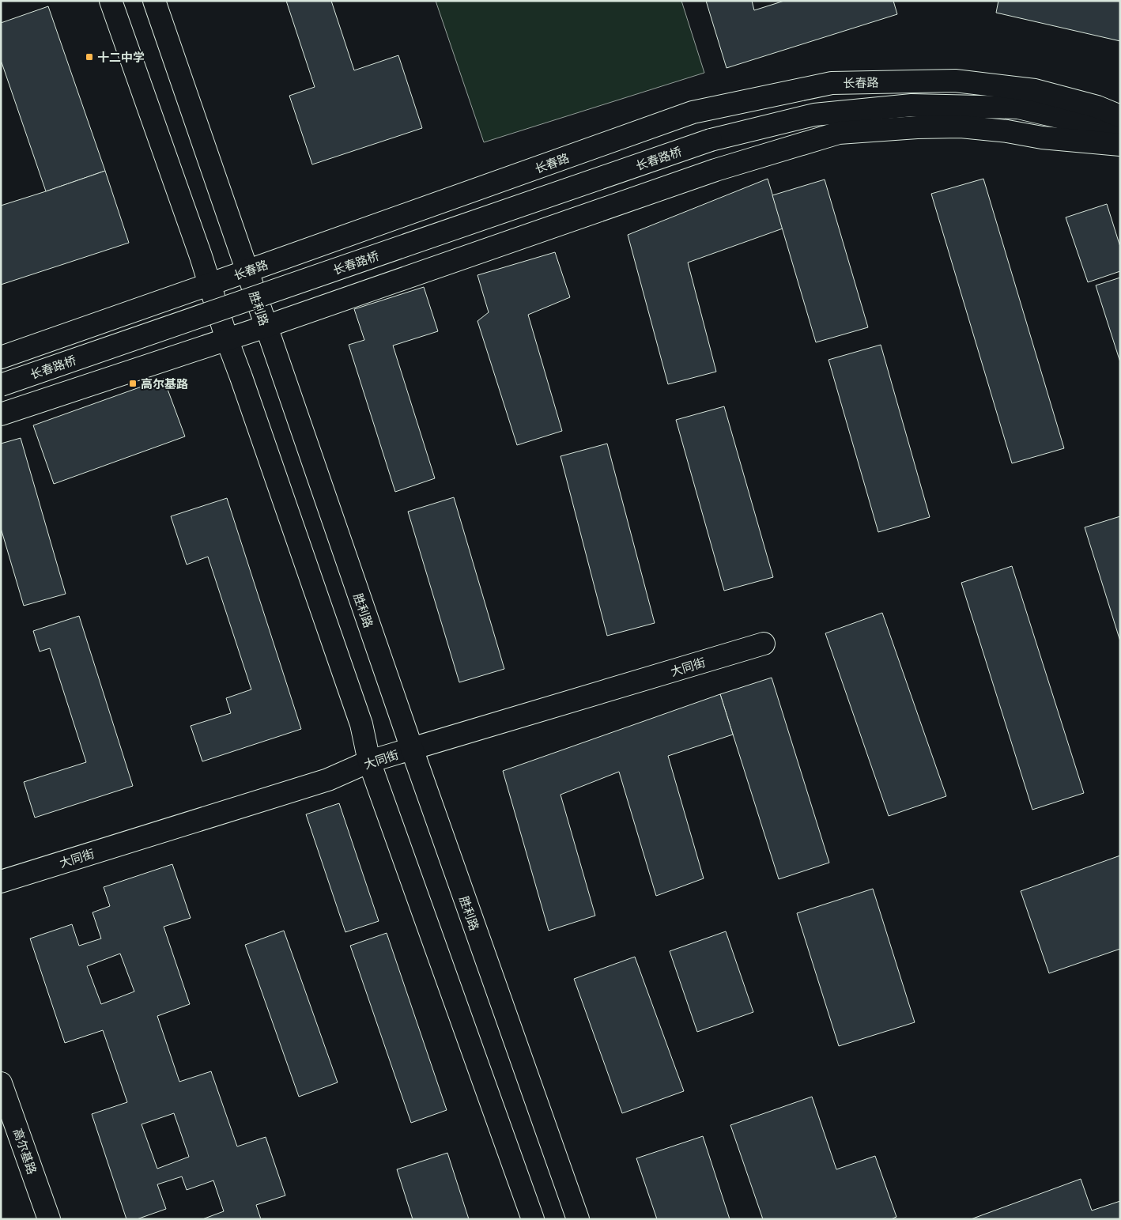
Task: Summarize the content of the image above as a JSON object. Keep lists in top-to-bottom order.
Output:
{
  "streets": {
    "main road": [
      "长春路",
      "长春路桥",
      "胜利路",
      "大同街",
      "高尔基路"
    ]
  },
  "crossings": [
    ["长春路", "胜利路"],
    ["胜利路", "大同街"]
  ],
  "places": {
    "transit": ["十二中学", "高尔基路"]
  }
}
